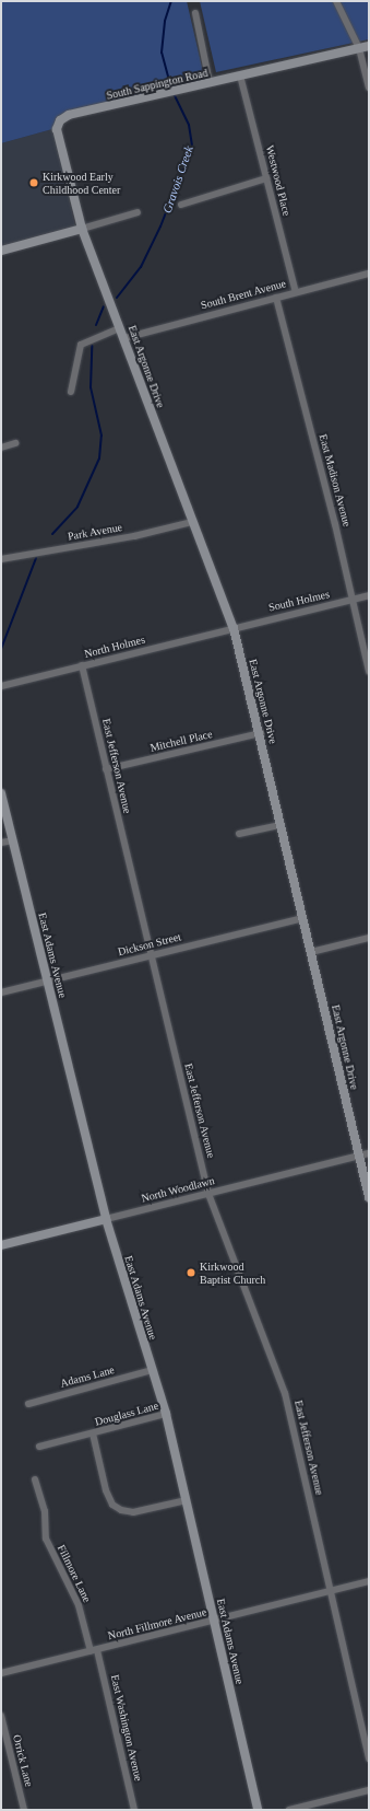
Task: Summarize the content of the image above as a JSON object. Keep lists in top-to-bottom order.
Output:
{
  "streets": {
    "street": [
      "South Sappington Road",
      "Westwood Place",
      "South Brent Avenue",
      "East Argonne Drive",
      "East Madison Avenue",
      "Park Avenue",
      "South Holmes",
      "North Holmes",
      "Mitchell Place",
      "East Jefferson Avenue",
      "Dickson Street",
      "East Adams Avenue",
      "North Woodlawn",
      "Adams Lane",
      "Douglass Lane",
      "Fillmore Lane",
      "North Fillmore Avenue",
      "East Washington Avenue",
      "Orrick Lane"
    ]
  },
  "crossings": [
    ["South Sappington Road", "Westwood Place"],
    ["South Sappington Road", "East Argonne Drive"],
    ["Westwood Place", "South Brent Avenue"],
    ["South Brent Avenue", "East Argonne Drive"],
    ["South Brent Avenue", "East Madison Avenue"],
    ["East Argonne Drive", "Park Avenue"],
    ["East Argonne Drive", "South Holmes"],
    ["East Argonne Drive", "North Holmes"],
    ["East Argonne Drive", "Mitchell Place"],
    ["East Argonne Drive", "Dickson Street"],
    ["East Argonne Drive", "North Woodlawn"],
    ["East Madison Avenue", "South Holmes"],
    ["South Holmes", "North Holmes"],
    ["North Holmes", "East Jefferson Avenue"],
    ["Mitchell Place", "East Jefferson Avenue"],
    ["East Jefferson Avenue", "Dickson Street"],
    ["East Jefferson Avenue", "North Woodlawn"],
    ["East Jefferson Avenue", "North Fillmore Avenue"],
    ["Dickson Street", "East Adams Avenue"],
    ["East Adams Avenue", "North Woodlawn"],
    ["East Adams Avenue", "Adams Lane"],
    ["East Adams Avenue", "Douglass Lane"],
    ["East Adams Avenue", "North Fillmore Avenue"],
    ["Fillmore Lane", "North Fillmore Avenue"],
    ["Fillmore Lane", "East Washington Avenue"],
    ["North Fillmore Avenue", "East Washington Avenue"]
  ],
  "water": ["Gravois Creek"],
  "places": ["Kirkwood Early Childhood Center", "Kirkwood Baptist Church"]
}
